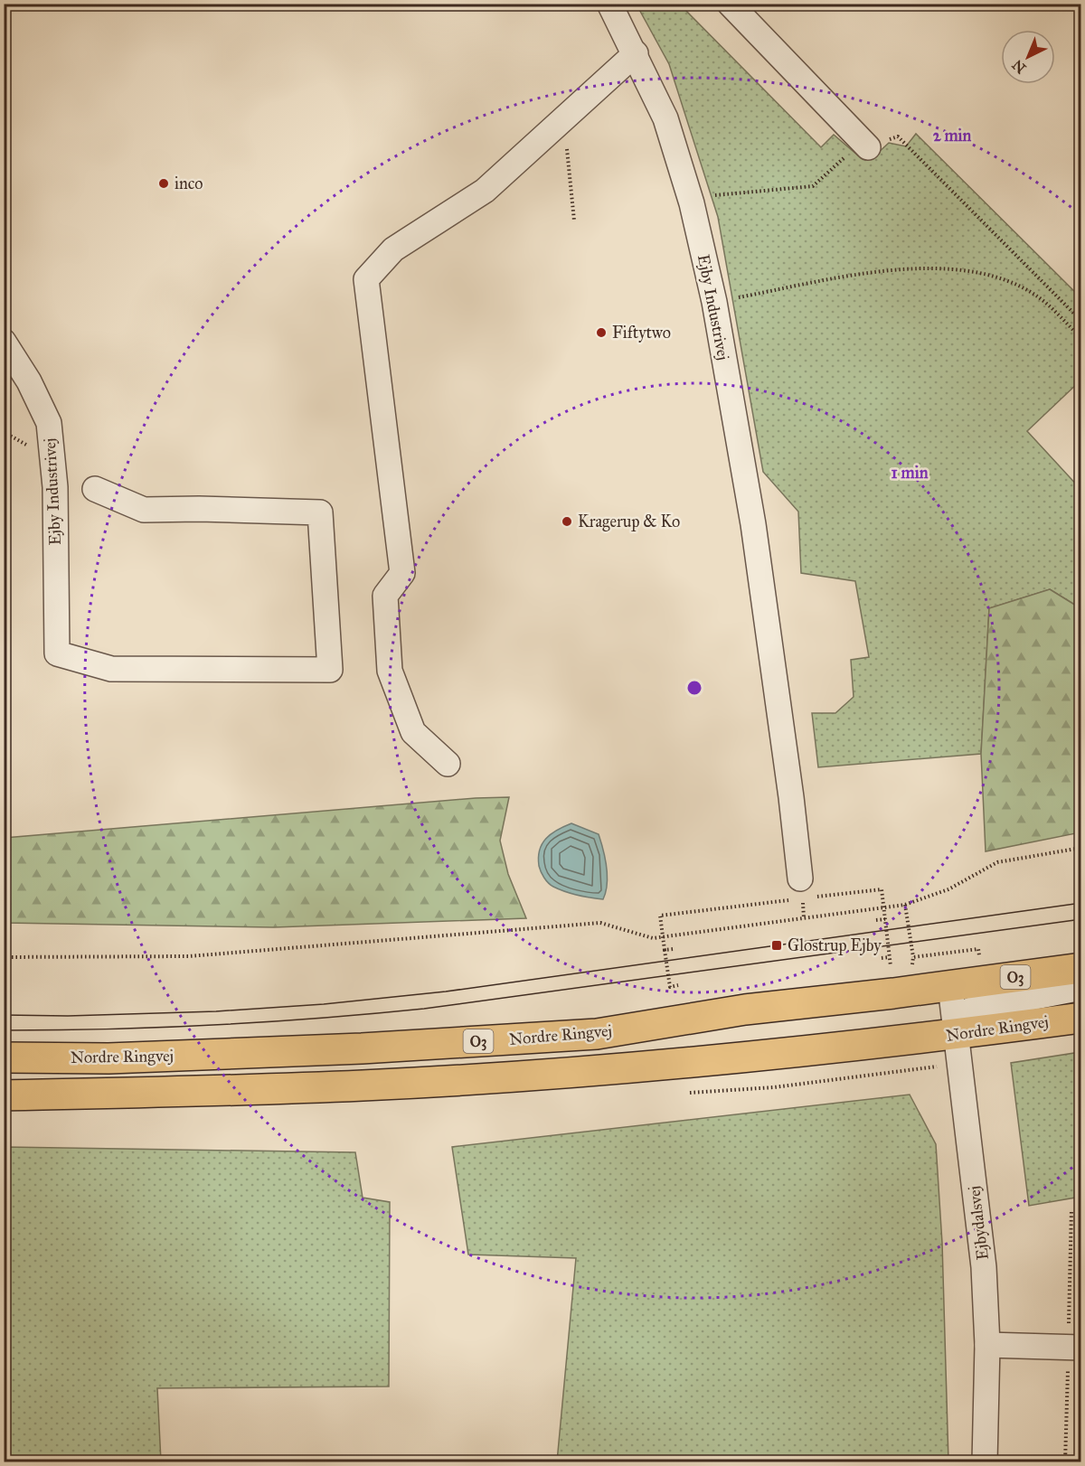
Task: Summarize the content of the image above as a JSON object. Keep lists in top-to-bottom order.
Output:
{
  "streets": {
    "main road": ["O3", "Nordre Ringvej"],
    "street": ["Ejby Industrivej", "Ejbydalsvej"]
  },
  "crossings": [
    ["Nordre Ringvej", "Ejbydalsvej"]
  ],
  "places": {
    "other": ["inco", "Fiftytwo", "Kragerup & Ko"],
    "transit": ["Glostrup Ejby"]
  },
  "north": "bottom left",
  "rings": ["2 min", "1 min"]
}
